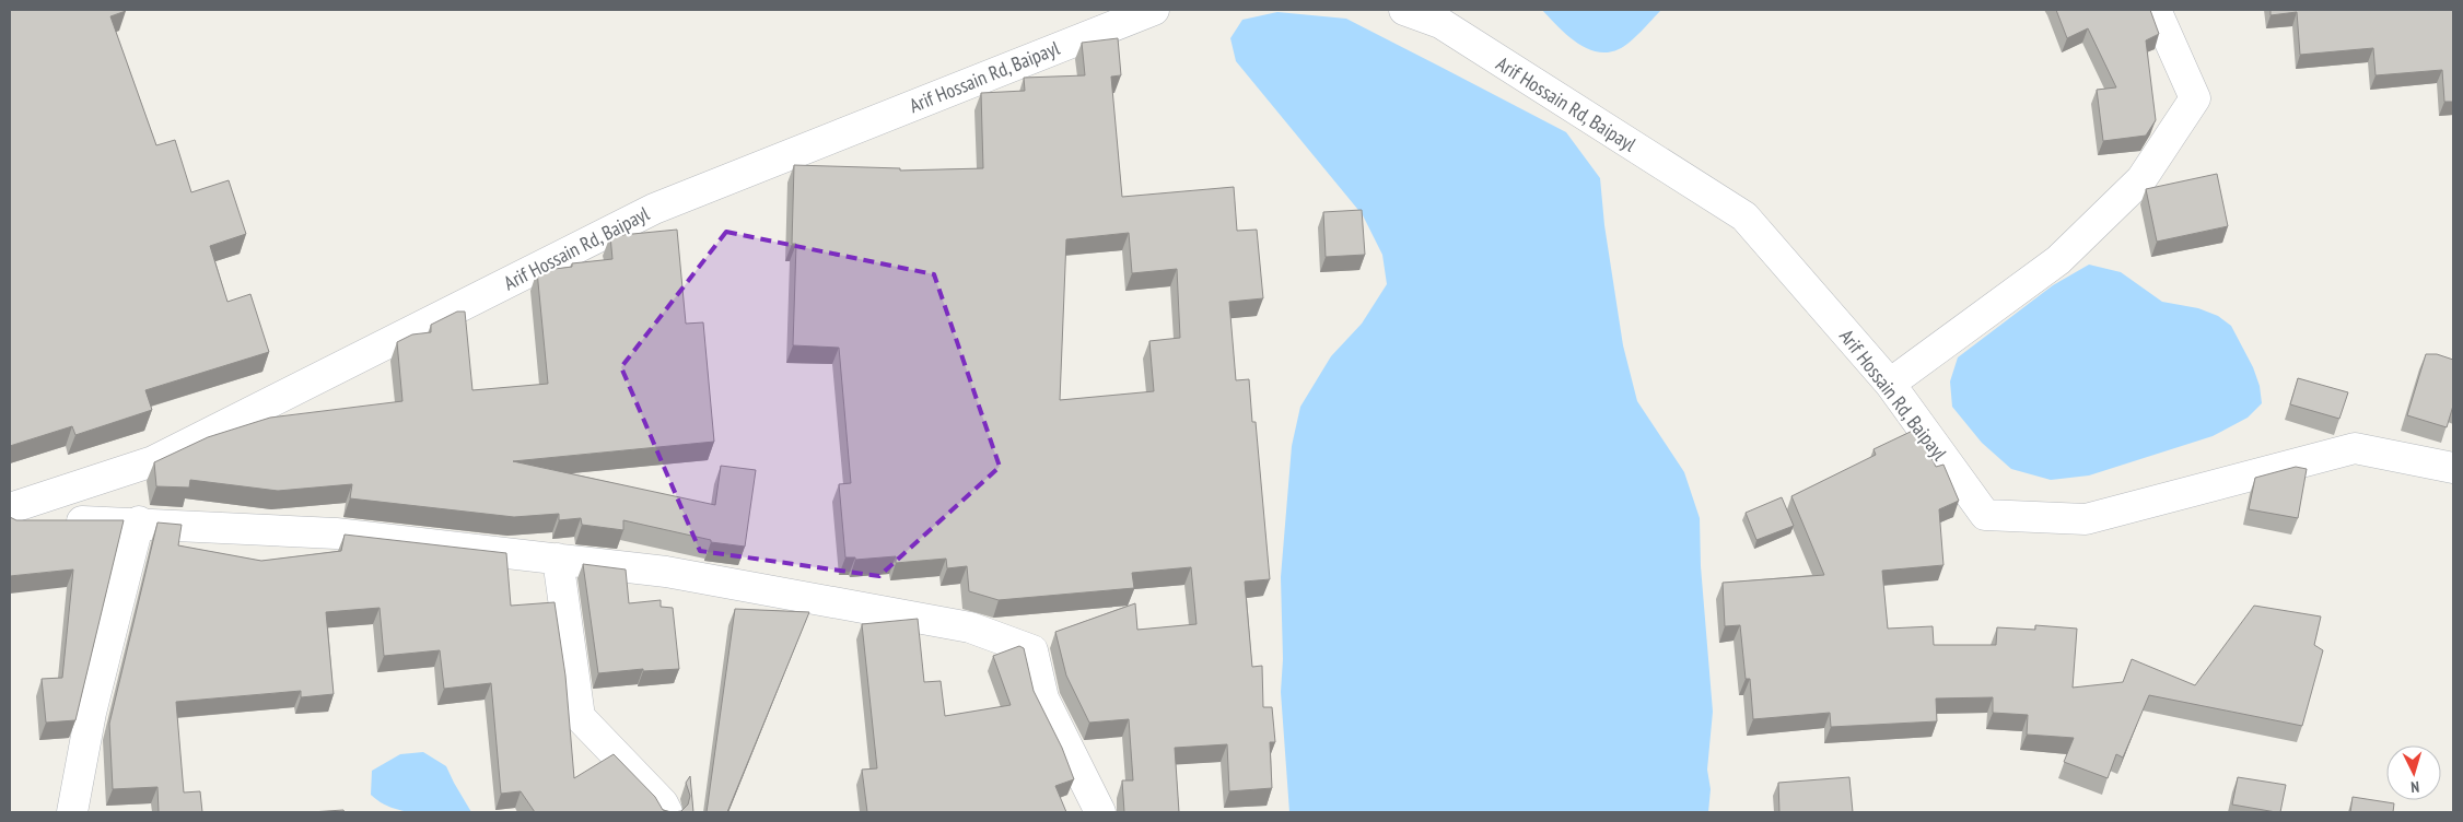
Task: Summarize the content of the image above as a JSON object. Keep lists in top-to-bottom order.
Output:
{
  "streets": {
    "street": ["Arif Hossain Rd, Baipayl"]
  },
  "north": "bottom"
}
